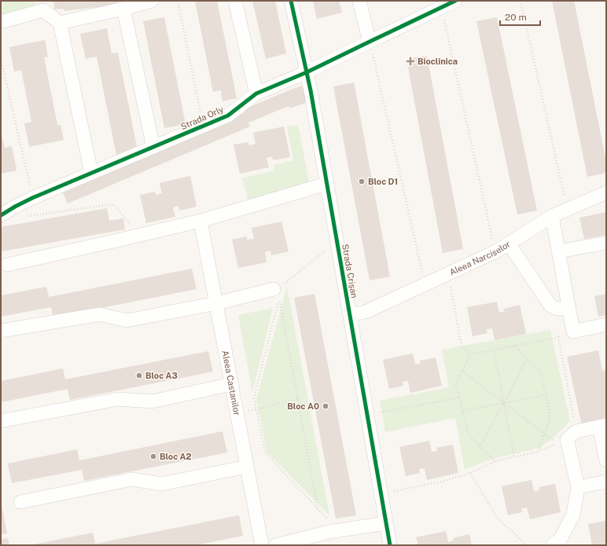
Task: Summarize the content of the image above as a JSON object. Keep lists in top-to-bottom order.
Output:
{
  "streets": {
    "street": [
      "Strada Orly",
      "Aleea Narciselor",
      "Strada Crișan",
      "Aleea Castanilor"
    ]
  },
  "crossings": [
    ["Strada Orly", "Strada Crișan"],
    ["Aleea Narciselor", "Strada Crișan"]
  ],
  "places": {
    "health": ["Bioclinica"],
    "other": [
      "Bloc D1",
      "Bloc A3",
      "Bloc A0",
      "Bloc A2"
    ]
  },
  "scale_bar": "20 m"
}
